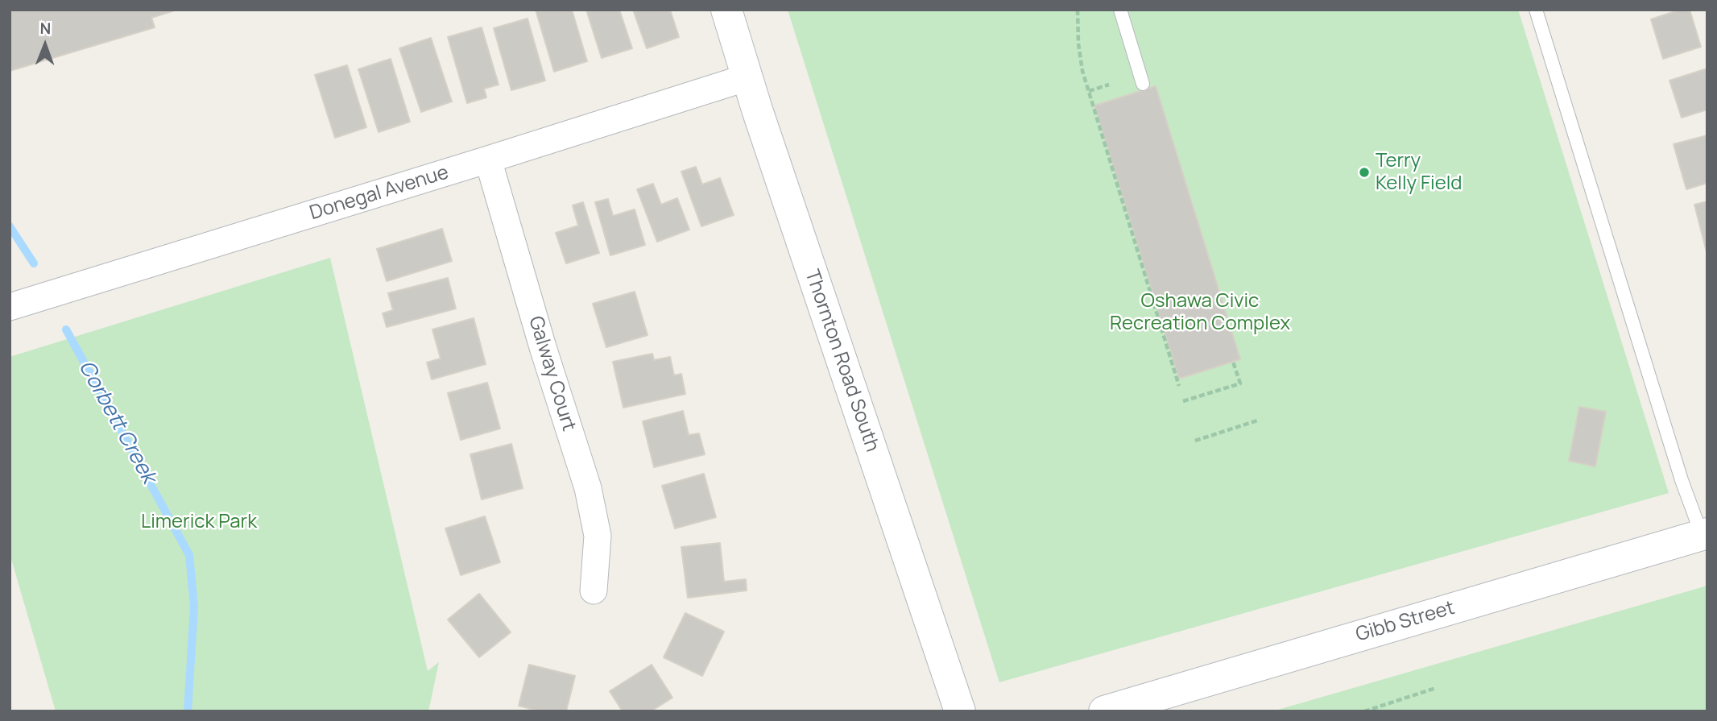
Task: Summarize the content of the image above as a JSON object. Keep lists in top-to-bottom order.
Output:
{
  "streets": {
    "main road": ["Thornton Road South", "Gibb Street"],
    "street": ["Donegal Avenue", "Galway Court"]
  },
  "crossings": [
    ["Donegal Avenue", "Thornton Road South"],
    ["Donegal Avenue", "Galway Court"]
  ],
  "water": ["Corbett Creek"],
  "parks": ["Oshawa Civic Recreation Complex", "Limerick Park"],
  "places": ["Terry Kelly Field"],
  "north": "top"
}
